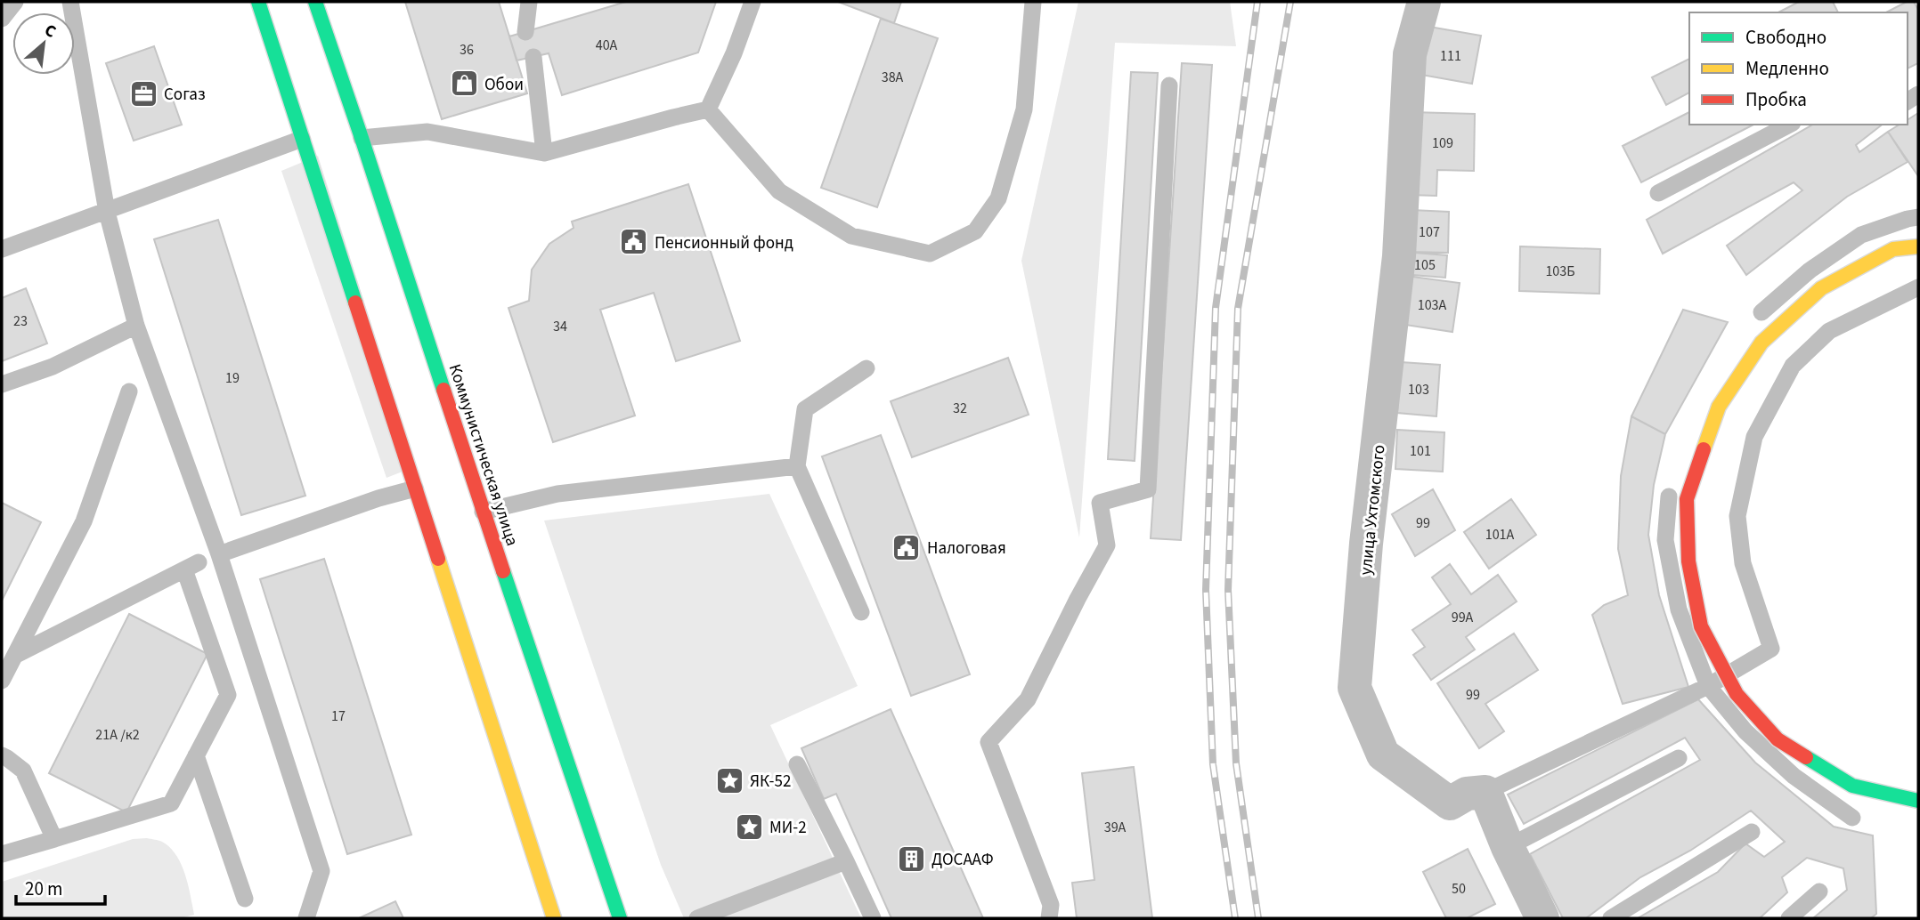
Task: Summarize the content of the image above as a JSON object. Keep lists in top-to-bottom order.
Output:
{
  "streets": {
    "main road": ["Коммунистическая улица"],
    "street": ["улица Ухтомского"]
  },
  "places": {
    "shop": ["Обои"],
    "office": ["Согаз"],
    "public building": ["Пенсионный фонд", "Налоговая"],
    "place": ["ЯК-52", "МИ-2"],
    "building": ["ДОСААФ"]
  },
  "house_numbers": [
    "40А",
    "36",
    "111",
    "38А",
    "109",
    "107",
    "105",
    "103Б",
    "103А",
    "23",
    "34",
    "19",
    "103",
    "32",
    "101",
    "99",
    "101А",
    "99А",
    "99",
    "17",
    "21А /к2",
    "39А",
    "50"
  ],
  "legend": ["Свободно", "Медленно", "Пробка"],
  "scale_bar": "20 m",
  "north": "top right"
}
